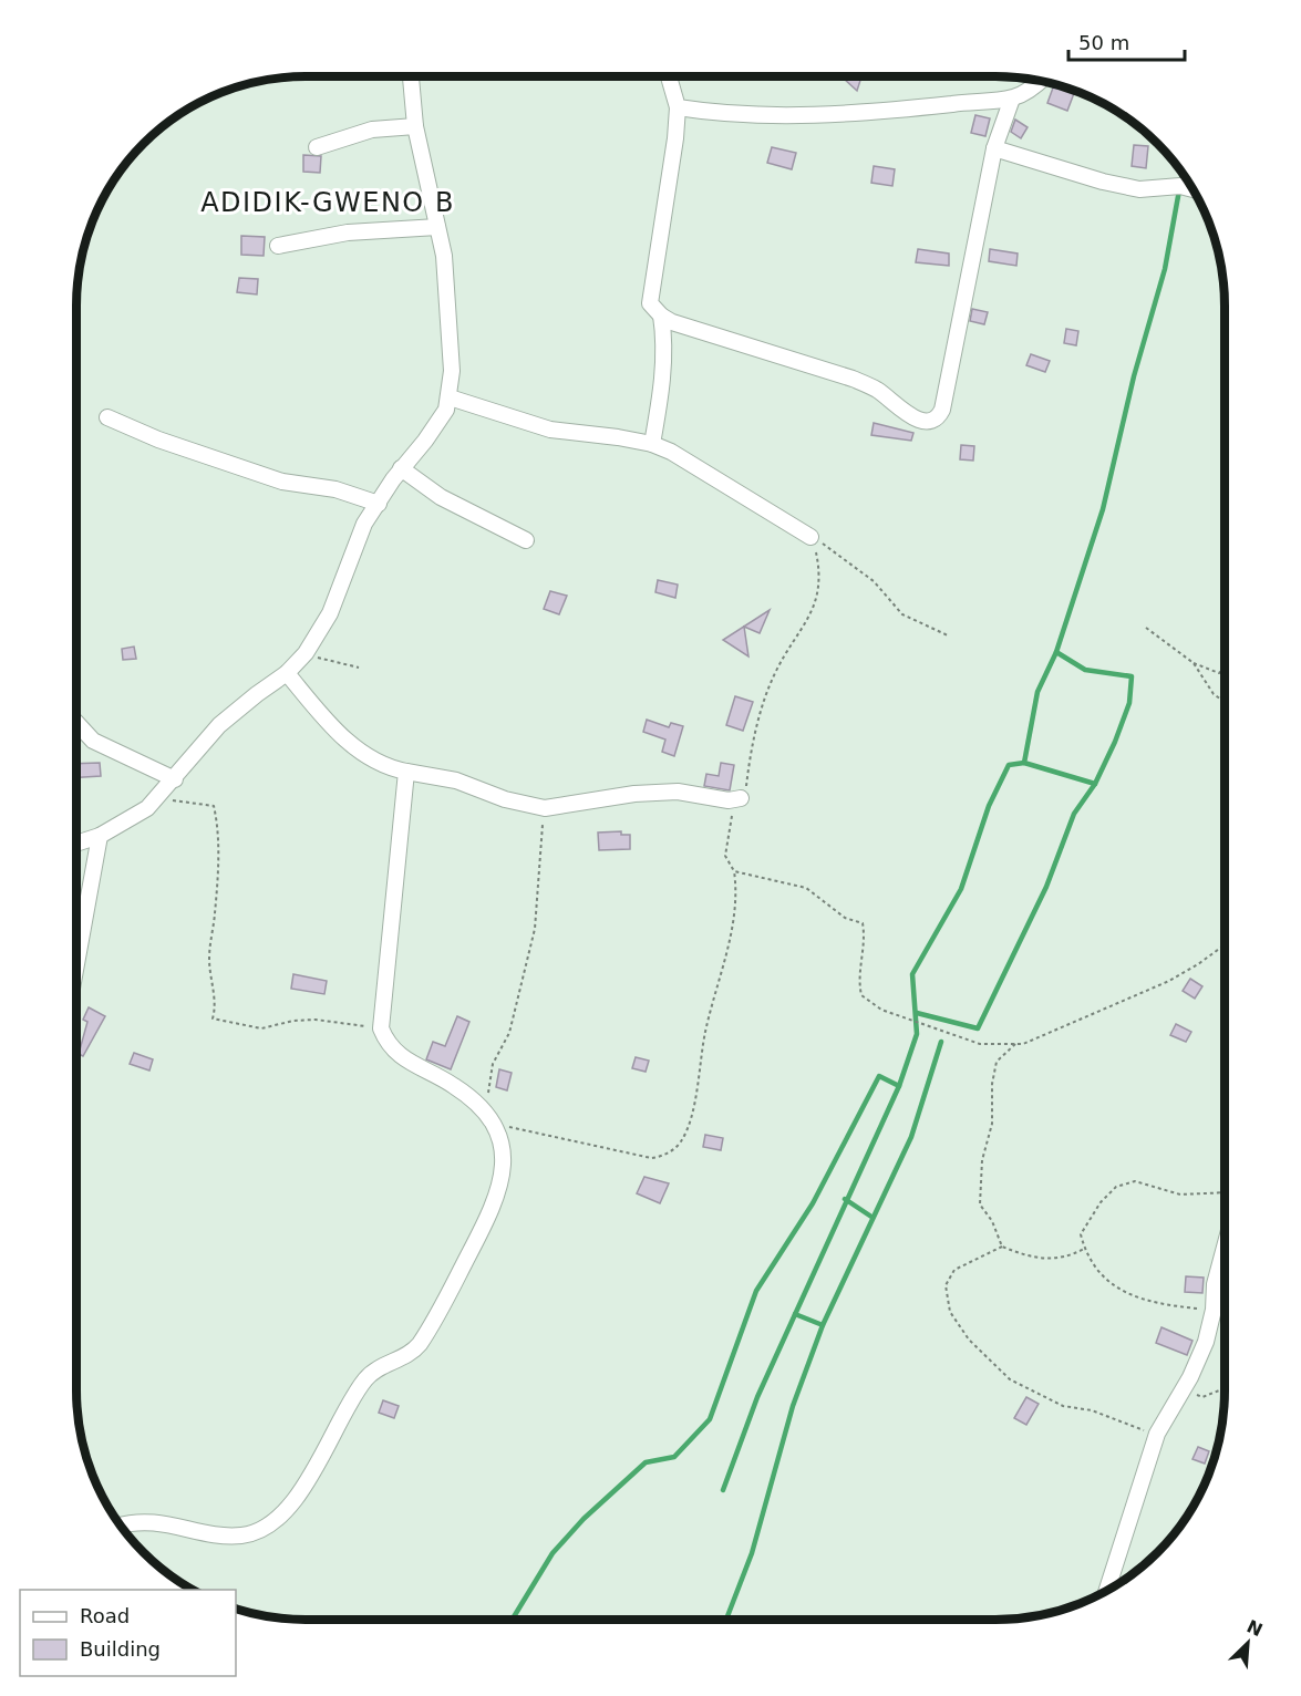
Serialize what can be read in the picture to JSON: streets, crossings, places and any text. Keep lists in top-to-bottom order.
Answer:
{
  "districts": ["ADIDIK-GWENO B"],
  "legend": ["Road", "Building"],
  "scale_bar": "50 m",
  "north": "top right"
}
